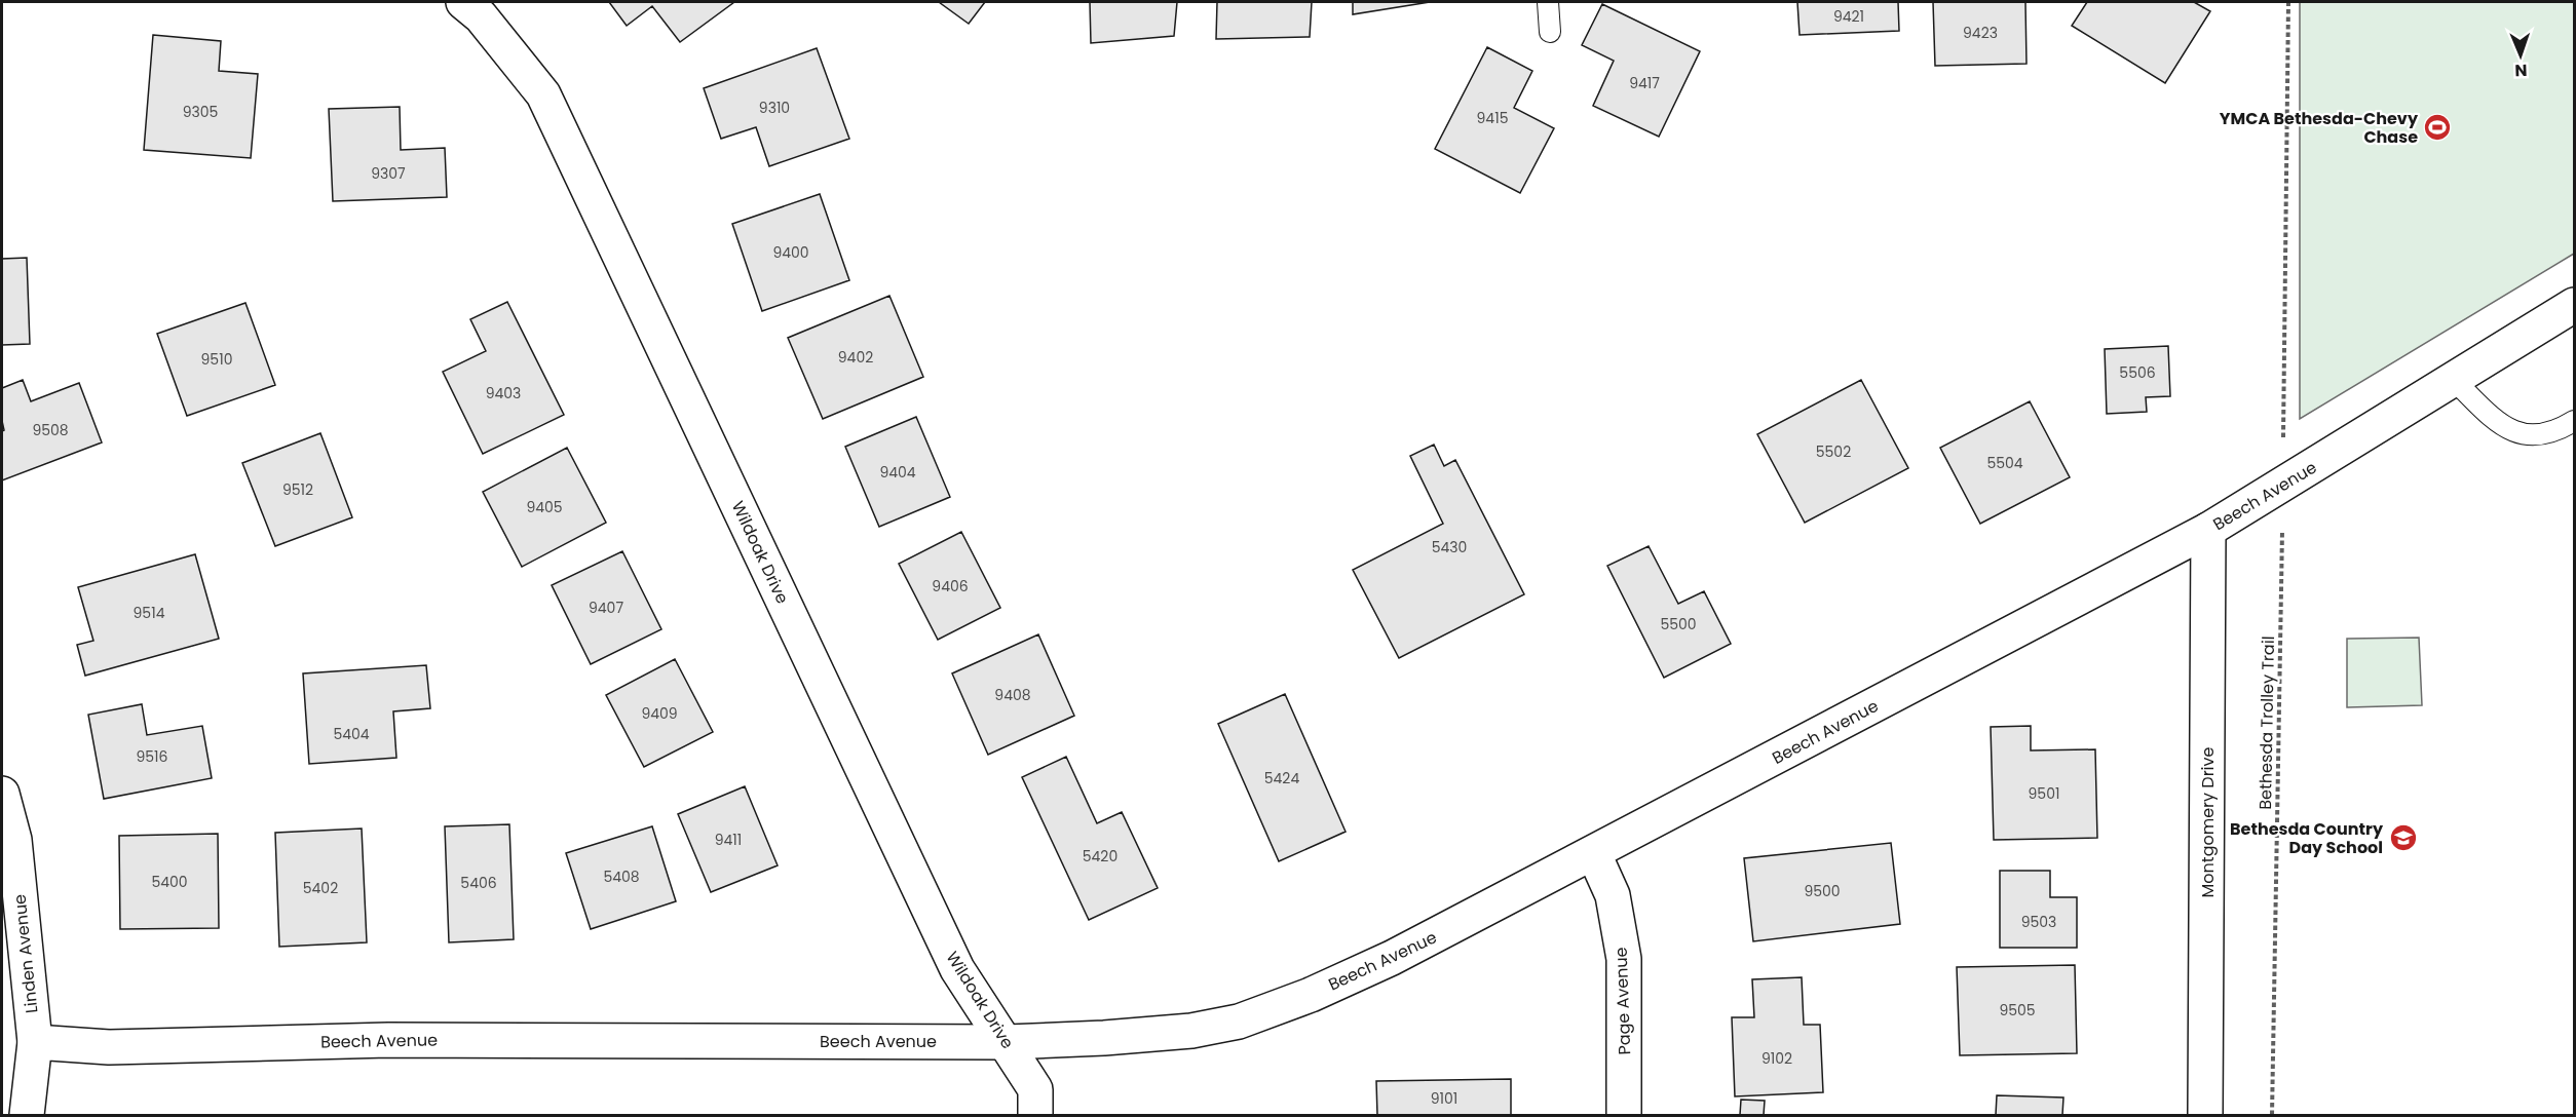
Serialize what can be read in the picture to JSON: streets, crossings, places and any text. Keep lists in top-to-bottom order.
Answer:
{
  "streets": {
    "street": [
      "Beech Avenue",
      "Wildoak Drive",
      "Montgomery Drive",
      "Linden Avenue",
      "Page Avenue"
    ],
    "path": ["Bethesda Trolley Trail"]
  },
  "crossings": [
    ["Beech Avenue", "Wildoak Drive"],
    ["Beech Avenue", "Montgomery Drive"],
    ["Beech Avenue", "Linden Avenue"],
    ["Beech Avenue", "Page Avenue"]
  ],
  "places": {
    "sports": ["YMCA Bethesda-Chevy Chase"],
    "school or university": ["Bethesda Country Day School"]
  },
  "house_numbers": [
    "9421",
    "9423",
    "9417",
    "9310",
    "9305",
    "9415",
    "9307",
    "9400",
    "9402",
    "9510",
    "5506",
    "9403",
    "9508",
    "5502",
    "5504",
    "9404",
    "9512",
    "9405",
    "5430",
    "9406",
    "9407",
    "9514",
    "5500",
    "9408",
    "9409",
    "5404",
    "9516",
    "5424",
    "9501",
    "9411",
    "5420",
    "5408",
    "5400",
    "5406",
    "5402",
    "9500",
    "9503",
    "9505",
    "9102",
    "9101"
  ],
  "north": "bottom"
}
